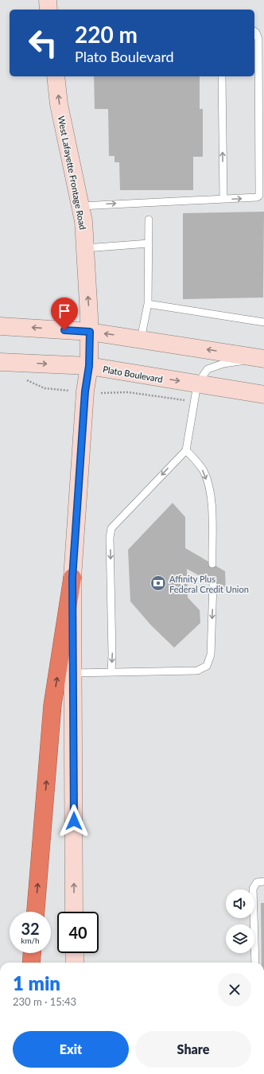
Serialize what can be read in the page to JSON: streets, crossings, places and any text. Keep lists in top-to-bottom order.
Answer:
{
  "streets": {
    "main road": ["West Lafayette Frontage Road", "Plato Boulevard"]
  },
  "crossings": [
    ["West Lafayette Frontage Road", "Plato Boulevard"]
  ],
  "one_way": ["West Lafayette Frontage Road"],
  "places": {
    "bank": ["Affinity Plus Federal Credit Union"]
  },
  "page": {
    "turn": ["220 m", "Plato Boulevard"],
    "speed": "32 km/h",
    "limit": "40",
    "heading": ["1 min", "230 m · 15:43"],
    "buttons": ["Exit", "Share"]
  }
}
